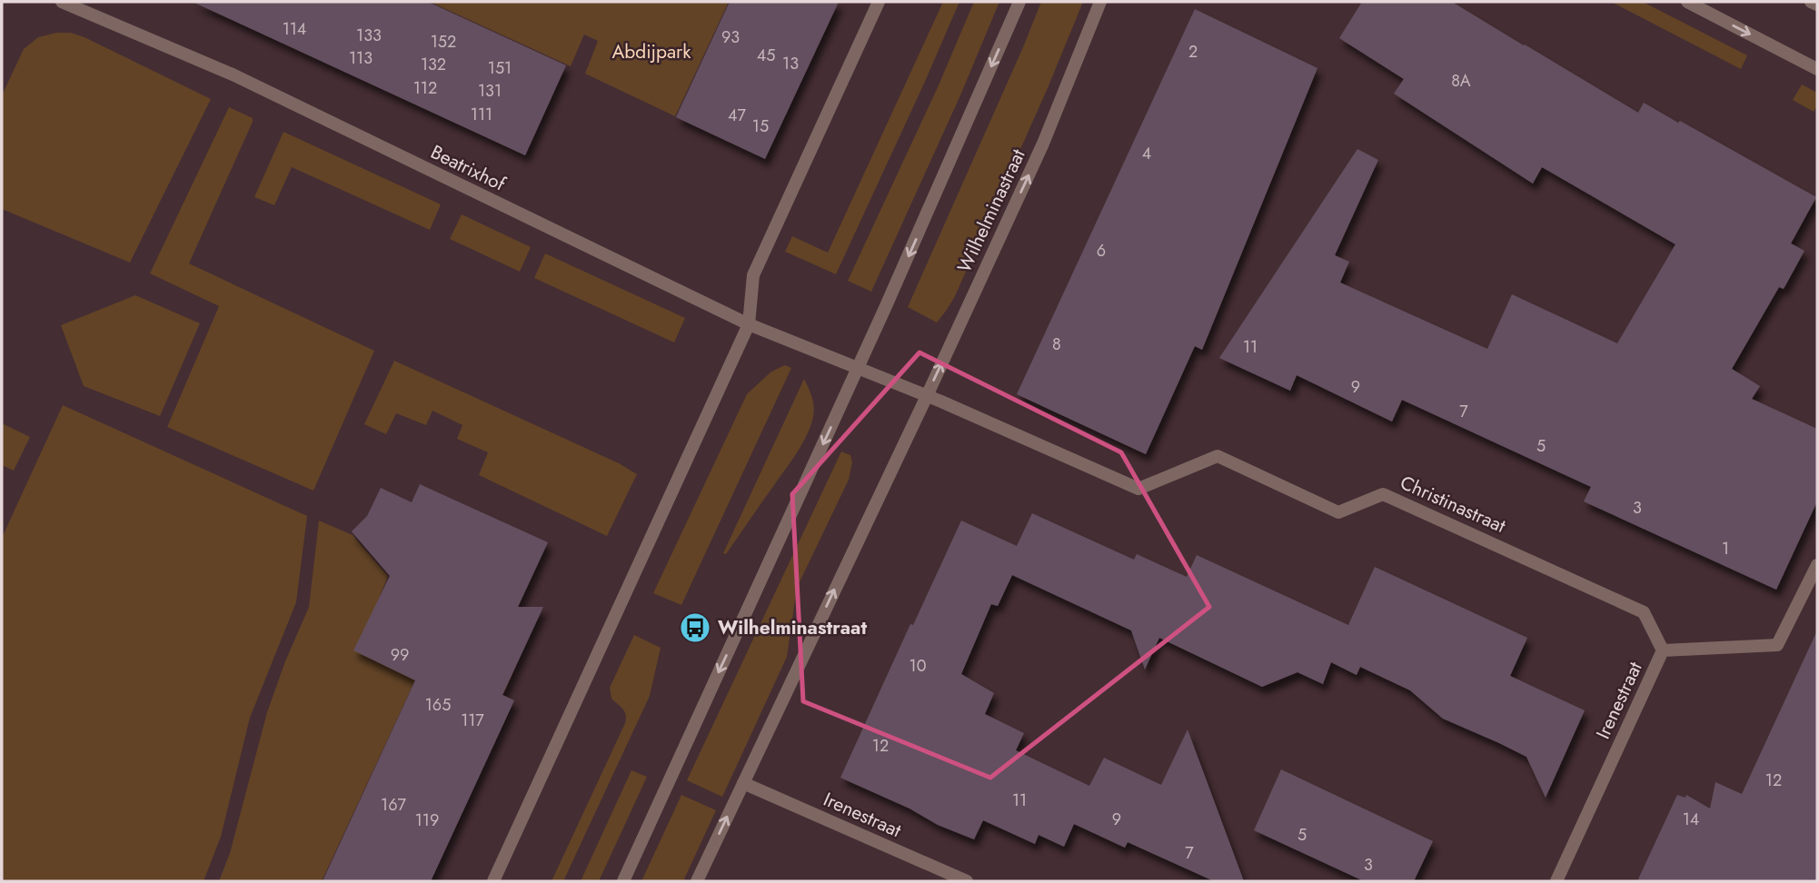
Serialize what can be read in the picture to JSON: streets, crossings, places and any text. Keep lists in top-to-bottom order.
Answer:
{
  "streets": {
    "street": [
      "Beatrixhof",
      "Wilhelminastraat",
      "Christinastraat",
      "Irenestraat"
    ]
  },
  "crossings": [
    ["Beatrixhof", "Christinastraat"],
    ["Wilhelminastraat", "Christinastraat"],
    ["Wilhelminastraat", "Irenestraat"],
    ["Christinastraat", "Irenestraat"]
  ],
  "parks": ["Abdijpark"],
  "places": {
    "bus stop": ["Wilhelminastraat"]
  },
  "house_numbers": [
    "114",
    "133",
    "93",
    "152",
    "2",
    "45",
    "113",
    "13",
    "132",
    "151",
    "8A",
    "112",
    "131",
    "111",
    "47",
    "15",
    "4",
    "6",
    "8",
    "11",
    "9",
    "7",
    "5",
    "3",
    "1",
    "99",
    "10",
    "165",
    "117",
    "12",
    "12",
    "11",
    "167",
    "9",
    "14",
    "119",
    "5",
    "7",
    "3"
  ]
}
